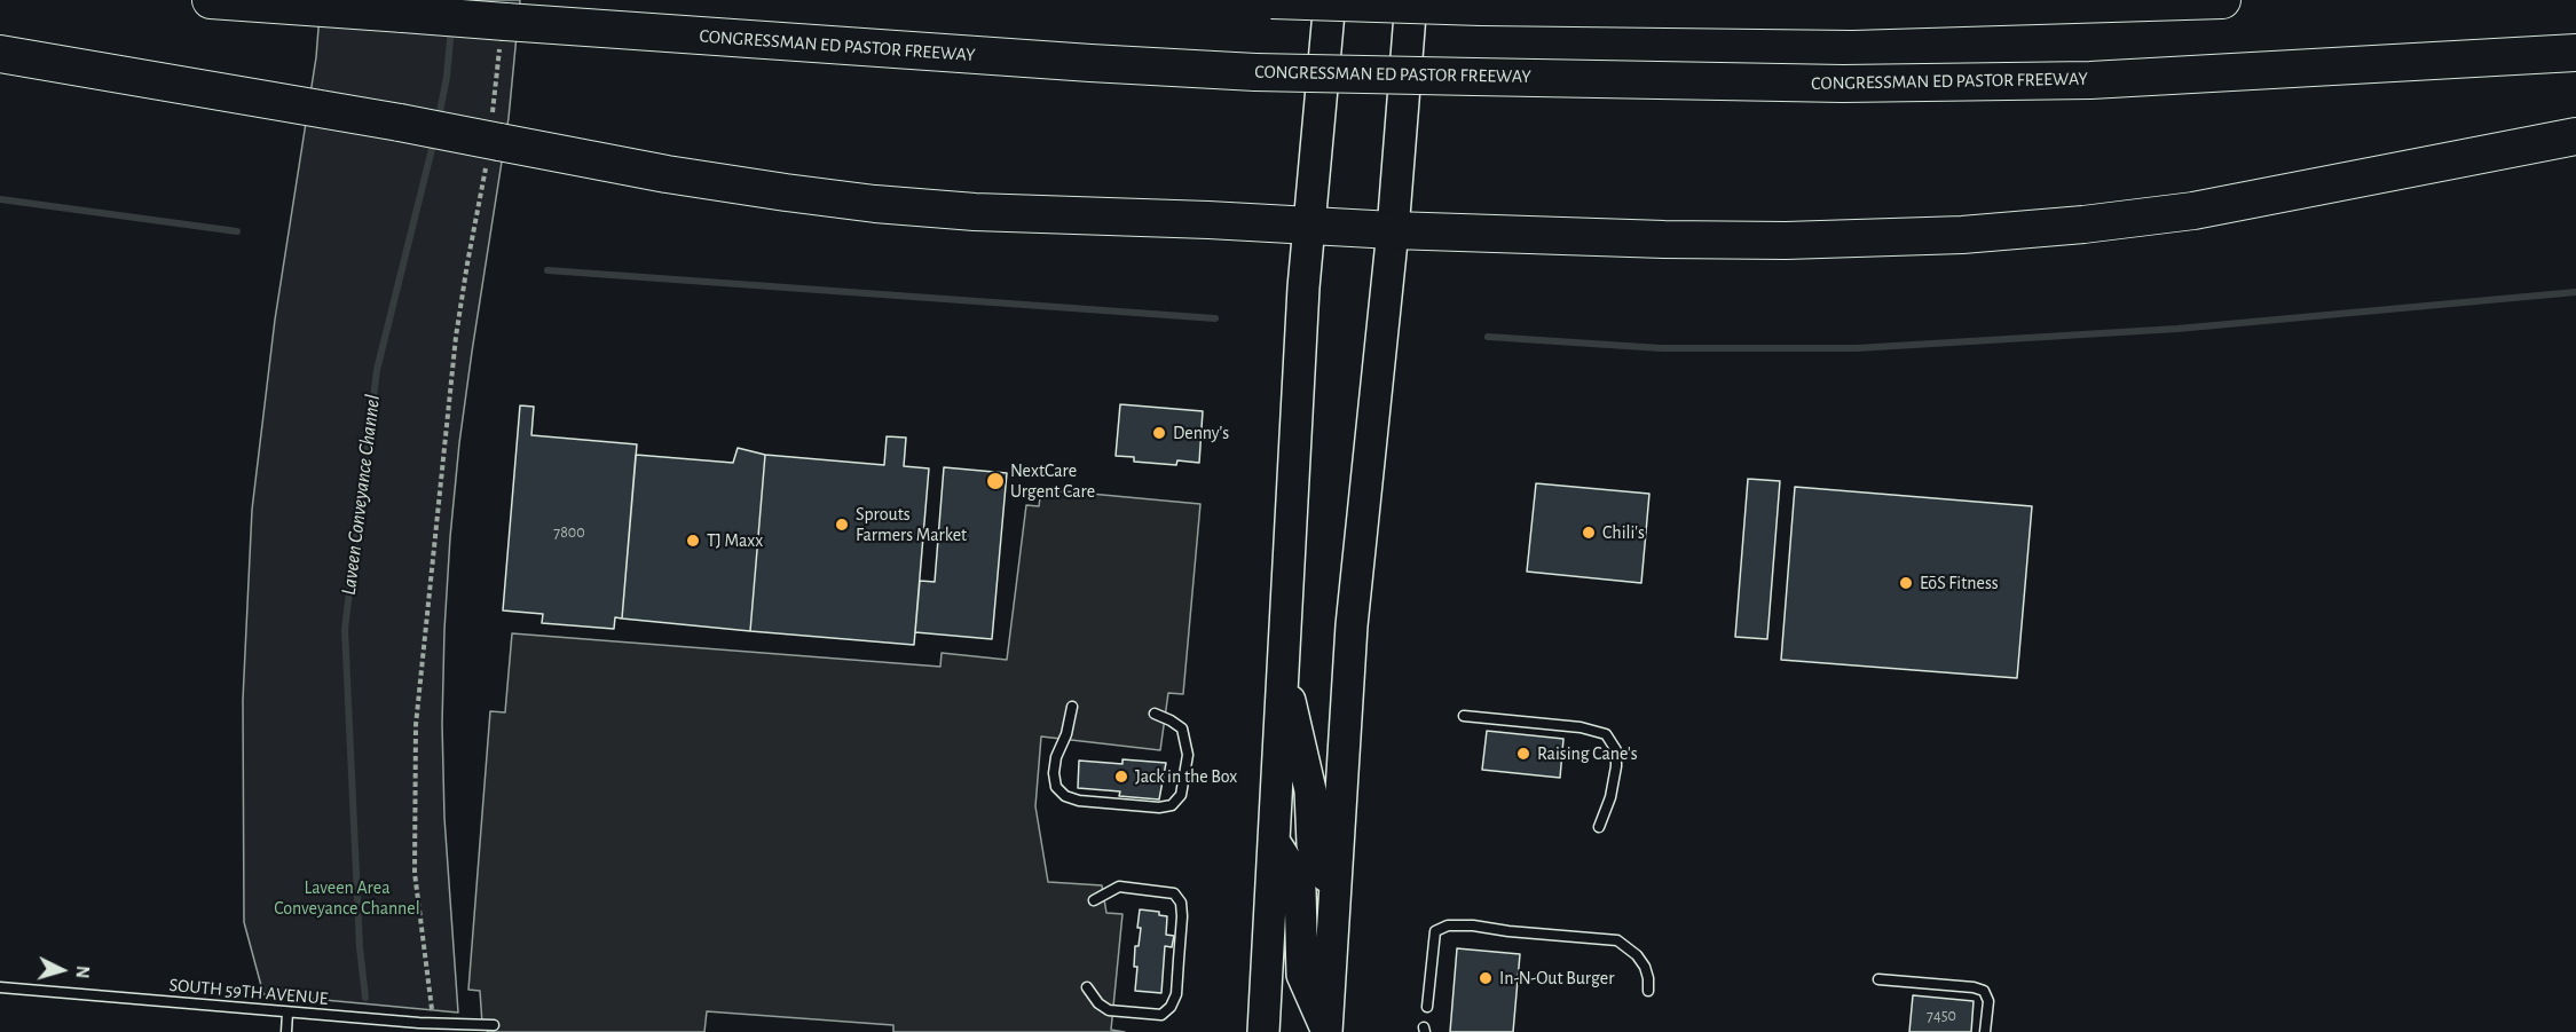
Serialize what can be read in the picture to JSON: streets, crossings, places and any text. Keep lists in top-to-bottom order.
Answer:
{
  "streets": {
    "highway": ["CONGRESSMAN ED PASTOR FREEWAY"],
    "lane": ["SOUTH 59TH AVENUE"]
  },
  "water": ["Laveen Conveyance Channel"],
  "parks": ["Laveen Area Conveyance Channel"],
  "places": [
    "Denny's",
    "NextCare Urgent Care",
    "Sprouts Farmers Market",
    "Chili's",
    "TJ Maxx",
    "EōS Fitness",
    "Raising Cane's",
    "Jack in the Box",
    "In-N-Out Burger"
  ],
  "house_numbers": ["7800", "7450"],
  "north": "right"
}
